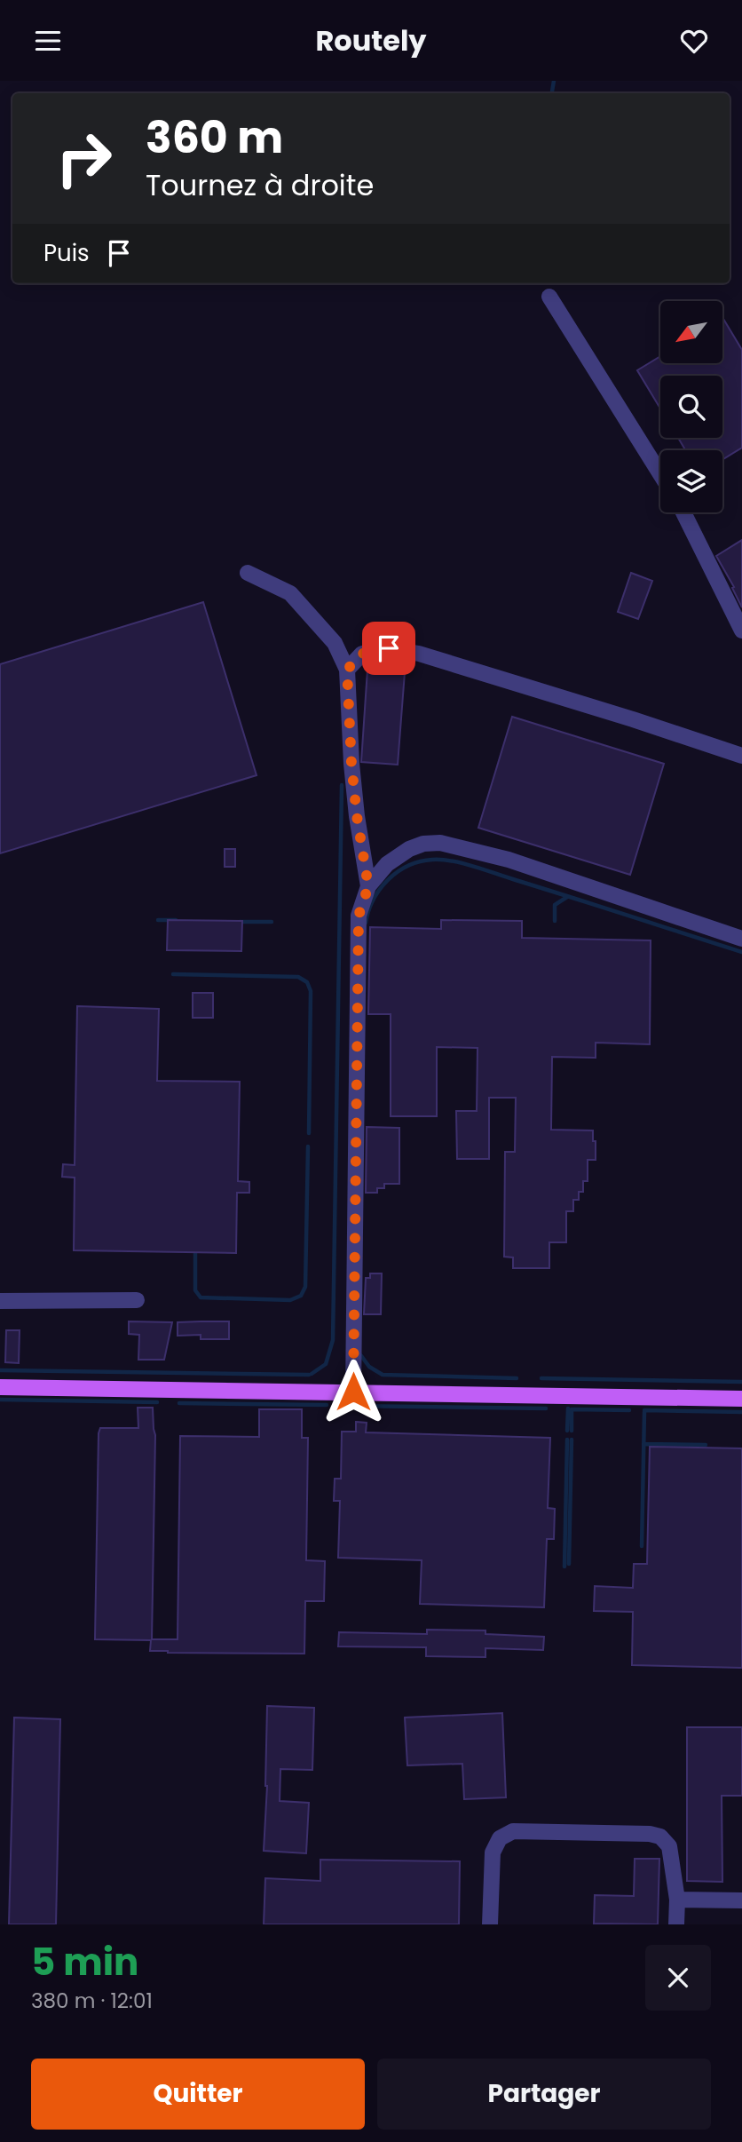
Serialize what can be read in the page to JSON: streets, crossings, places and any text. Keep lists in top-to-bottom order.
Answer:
{
  "north": "bottom left",
  "page": {
    "header": "Routely",
    "turn": ["360 m", "Tournez à droite"],
    "then": "Puis",
    "heading": ["5 min", "380 m · 12:01"],
    "buttons": ["Quitter", "Partager"]
  }
}
